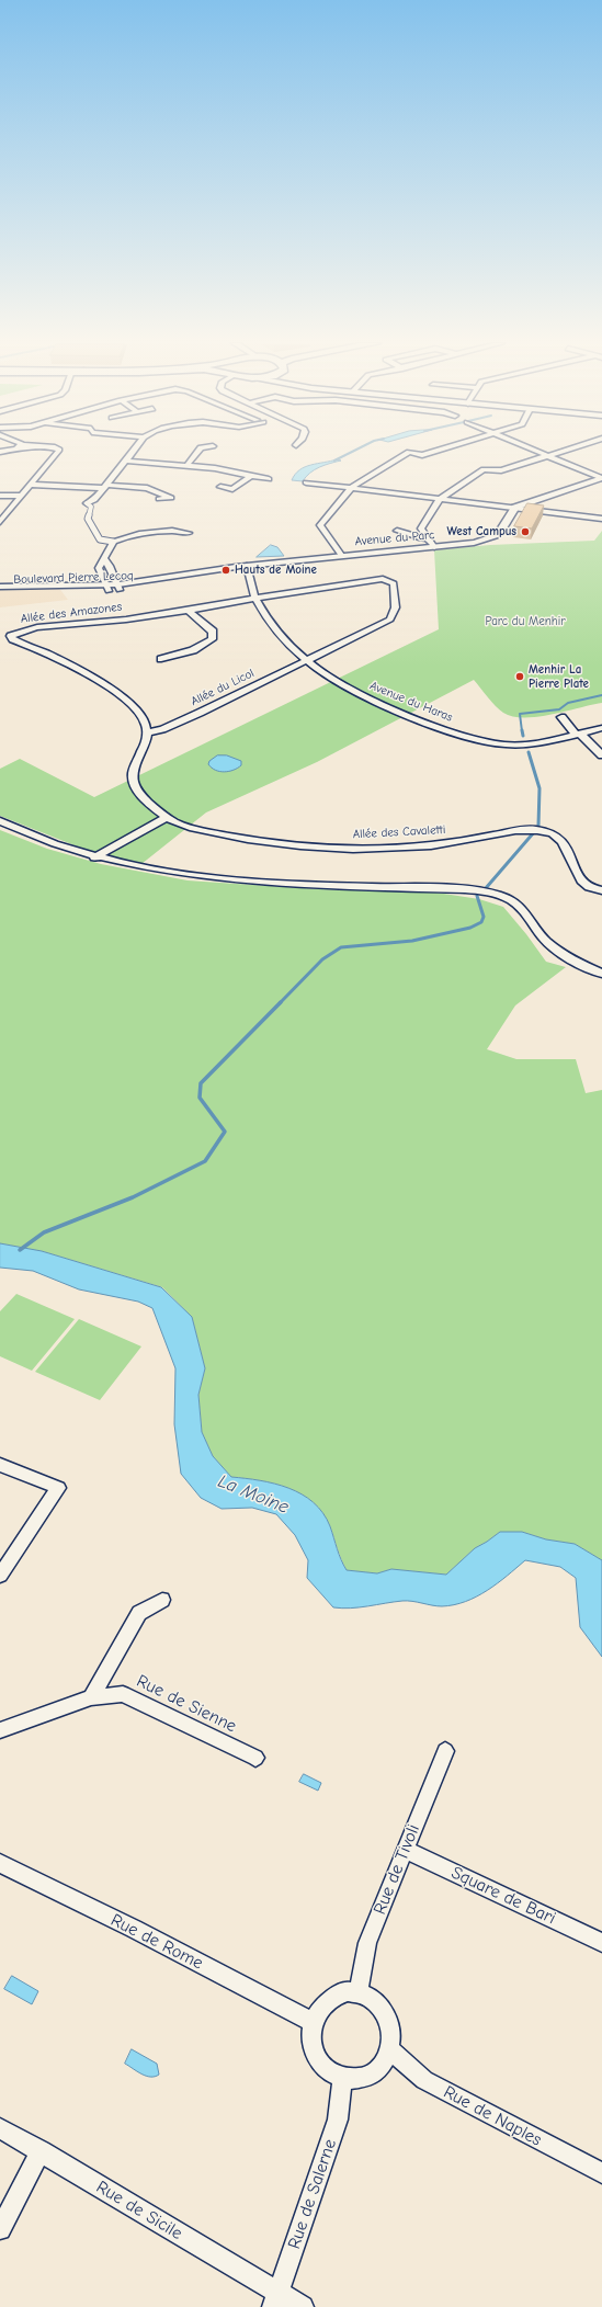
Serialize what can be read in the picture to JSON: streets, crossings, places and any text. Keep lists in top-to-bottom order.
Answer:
{
  "streets": {
    "street": [
      "Avenue du Parc",
      "Boulevard Pierre Lecoq",
      "Allée des Amazones",
      "Allée du Licol",
      "Avenue du Haras",
      "Allée des Cavaletti",
      "Rue de Sienne",
      "Rue de Tivoli",
      "Square de Bari",
      "Rue de Rome",
      "Rue de Naples",
      "Rue de Salerne",
      "Rue de Sicile"
    ]
  },
  "crossings": [
    ["Avenue du Parc", "Boulevard Pierre Lecoq"],
    ["Avenue du Parc", "Avenue du Haras"],
    ["Boulevard Pierre Lecoq", "Avenue du Haras"],
    ["Allée des Amazones", "Allée du Licol"],
    ["Allée des Amazones", "Avenue du Haras"],
    ["Allée du Licol", "Avenue du Haras"],
    ["Rue de Tivoli", "Square de Bari"],
    ["Rue de Tivoli", "Rue de Rome"],
    ["Rue de Tivoli", "Rue de Naples"],
    ["Rue de Tivoli", "Rue de Salerne"],
    ["Rue de Rome", "Rue de Naples"],
    ["Rue de Rome", "Rue de Salerne"],
    ["Rue de Naples", "Rue de Salerne"],
    ["Rue de Salerne", "Rue de Sicile"]
  ],
  "water": ["La Moine"],
  "parks": ["Parc du Menhir"],
  "places": ["West Campus", "Hauts de Moine", "Menhir La Pierre Plate"]
}
